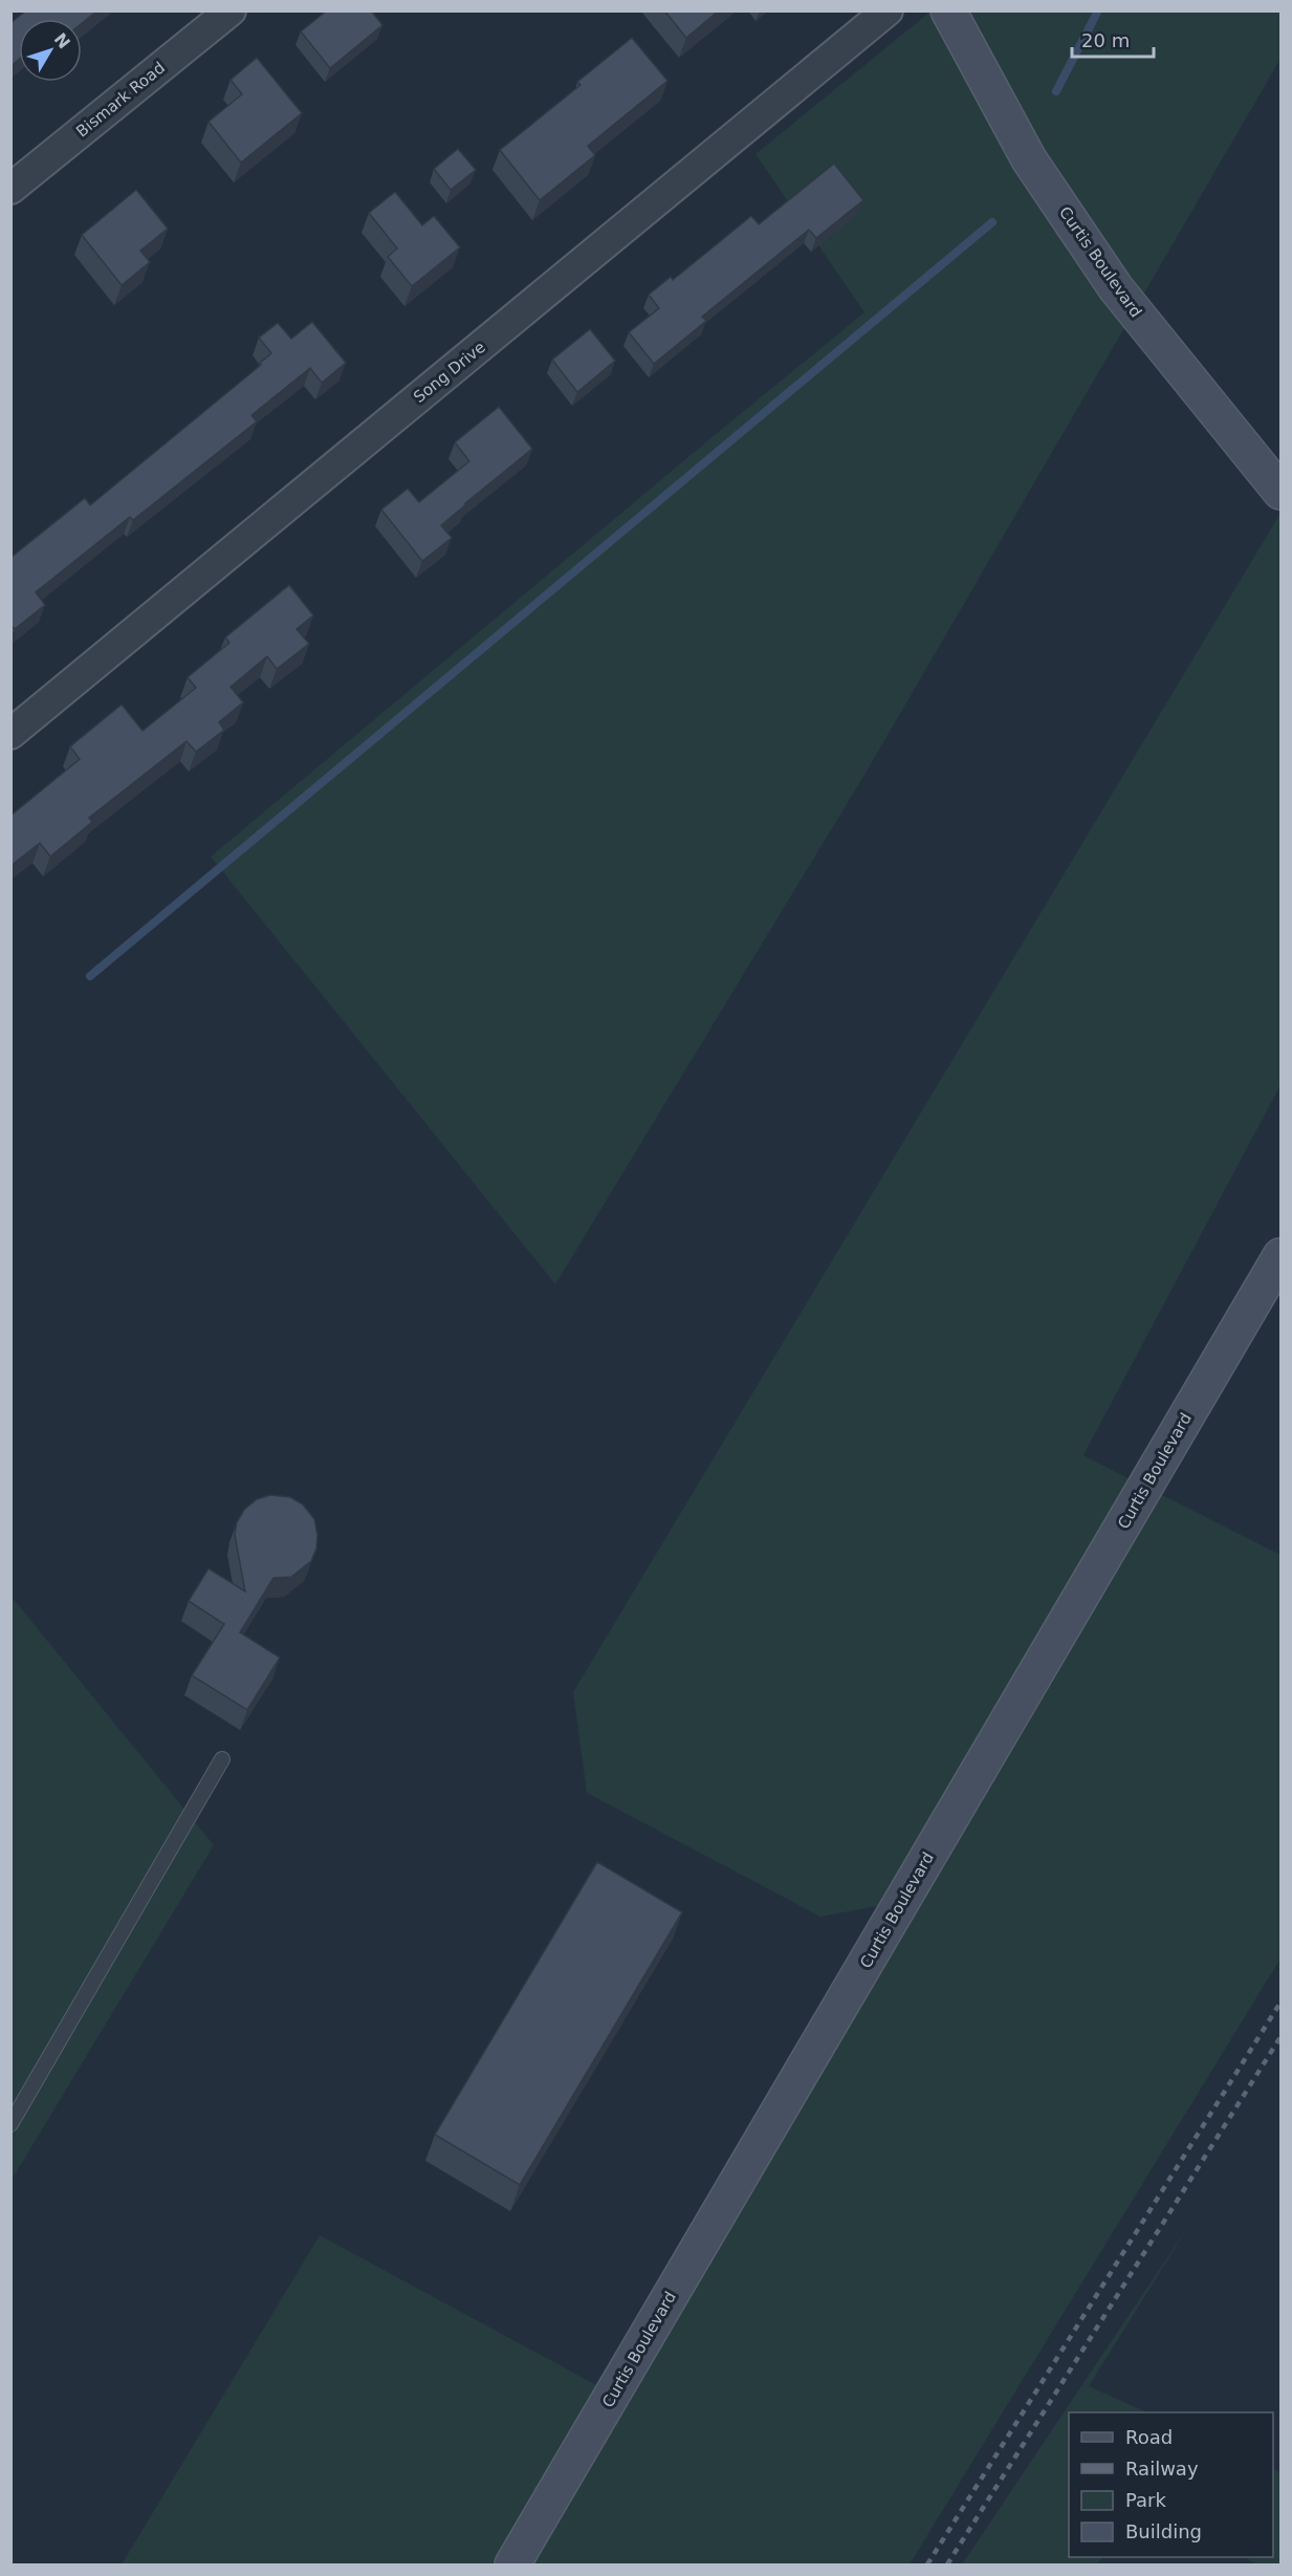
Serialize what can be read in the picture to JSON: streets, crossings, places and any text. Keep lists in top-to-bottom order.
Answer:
{
  "streets": {
    "street": ["Bismark Road", "Curtis Boulevard", "Song Drive"]
  },
  "legend": [
    "Road",
    "Railway",
    "Park",
    "Building"
  ],
  "scale_bar": "20 m",
  "north": "top right"
}
